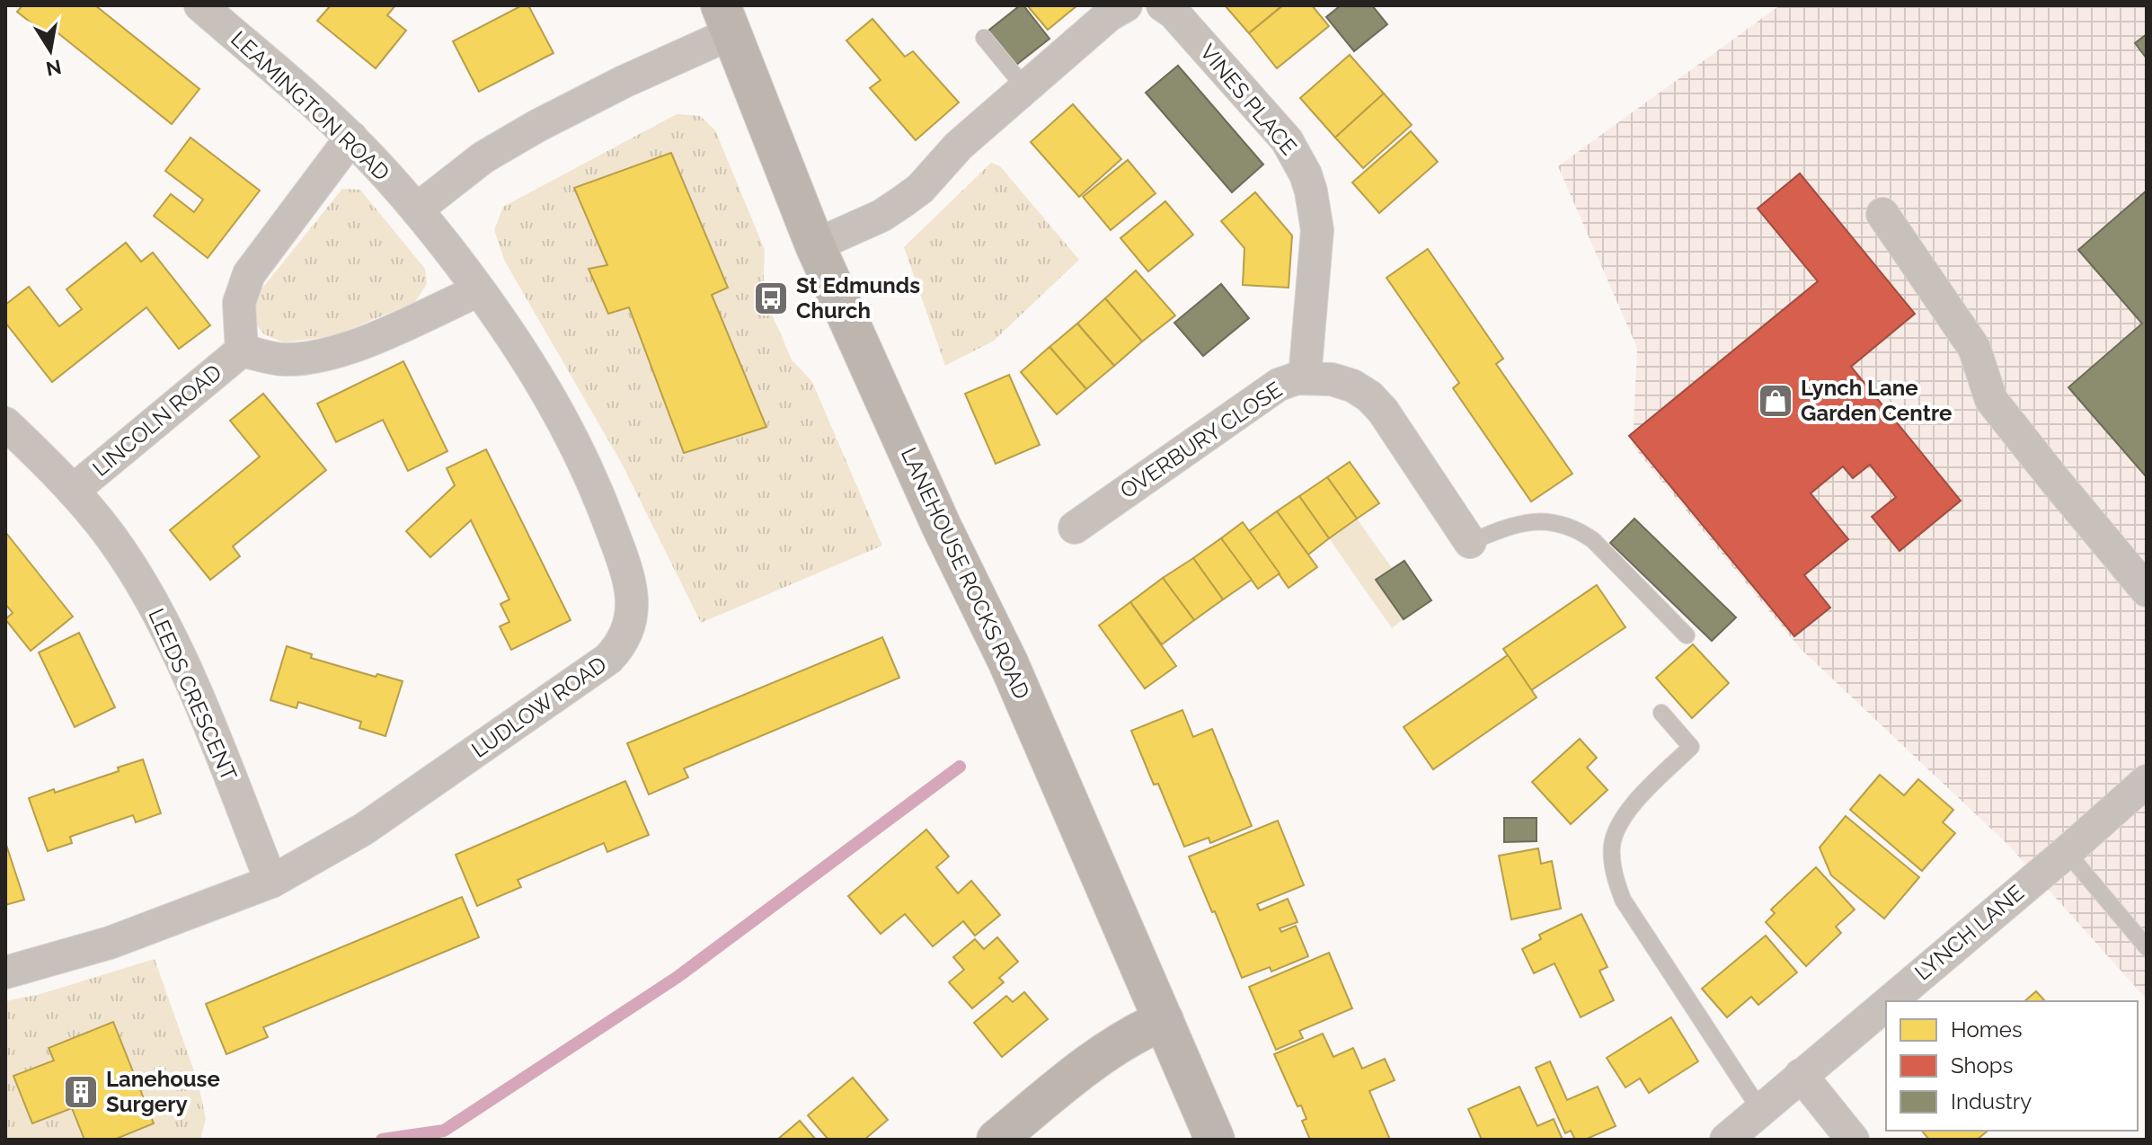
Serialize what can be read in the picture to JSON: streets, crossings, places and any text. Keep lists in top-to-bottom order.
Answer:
{
  "streets": {
    "main road": ["LANEHOUSE ROCKS ROAD"],
    "street": [
      "VINES PLACE",
      "LEAMINGTON ROAD",
      "LINCOLN ROAD",
      "OVERBURY CLOSE",
      "LEEDS CRESCENT",
      "LUDLOW ROAD",
      "LYNCH LANE"
    ]
  },
  "crossings": [
    ["VINES PLACE", "OVERBURY CLOSE"],
    ["LEAMINGTON ROAD", "LINCOLN ROAD"],
    ["LEAMINGTON ROAD", "LUDLOW ROAD"],
    ["LINCOLN ROAD", "LEEDS CRESCENT"],
    ["LINCOLN ROAD", "LUDLOW ROAD"],
    ["LEEDS CRESCENT", "LUDLOW ROAD"]
  ],
  "places": {
    "bus stop": ["St Edmunds Church"],
    "shop": ["Lynch Lane Garden Centre"],
    "building": ["Lanehouse Surgery"]
  },
  "legend": ["Homes", "Shops", "Industry"],
  "north": "bottom"
}
